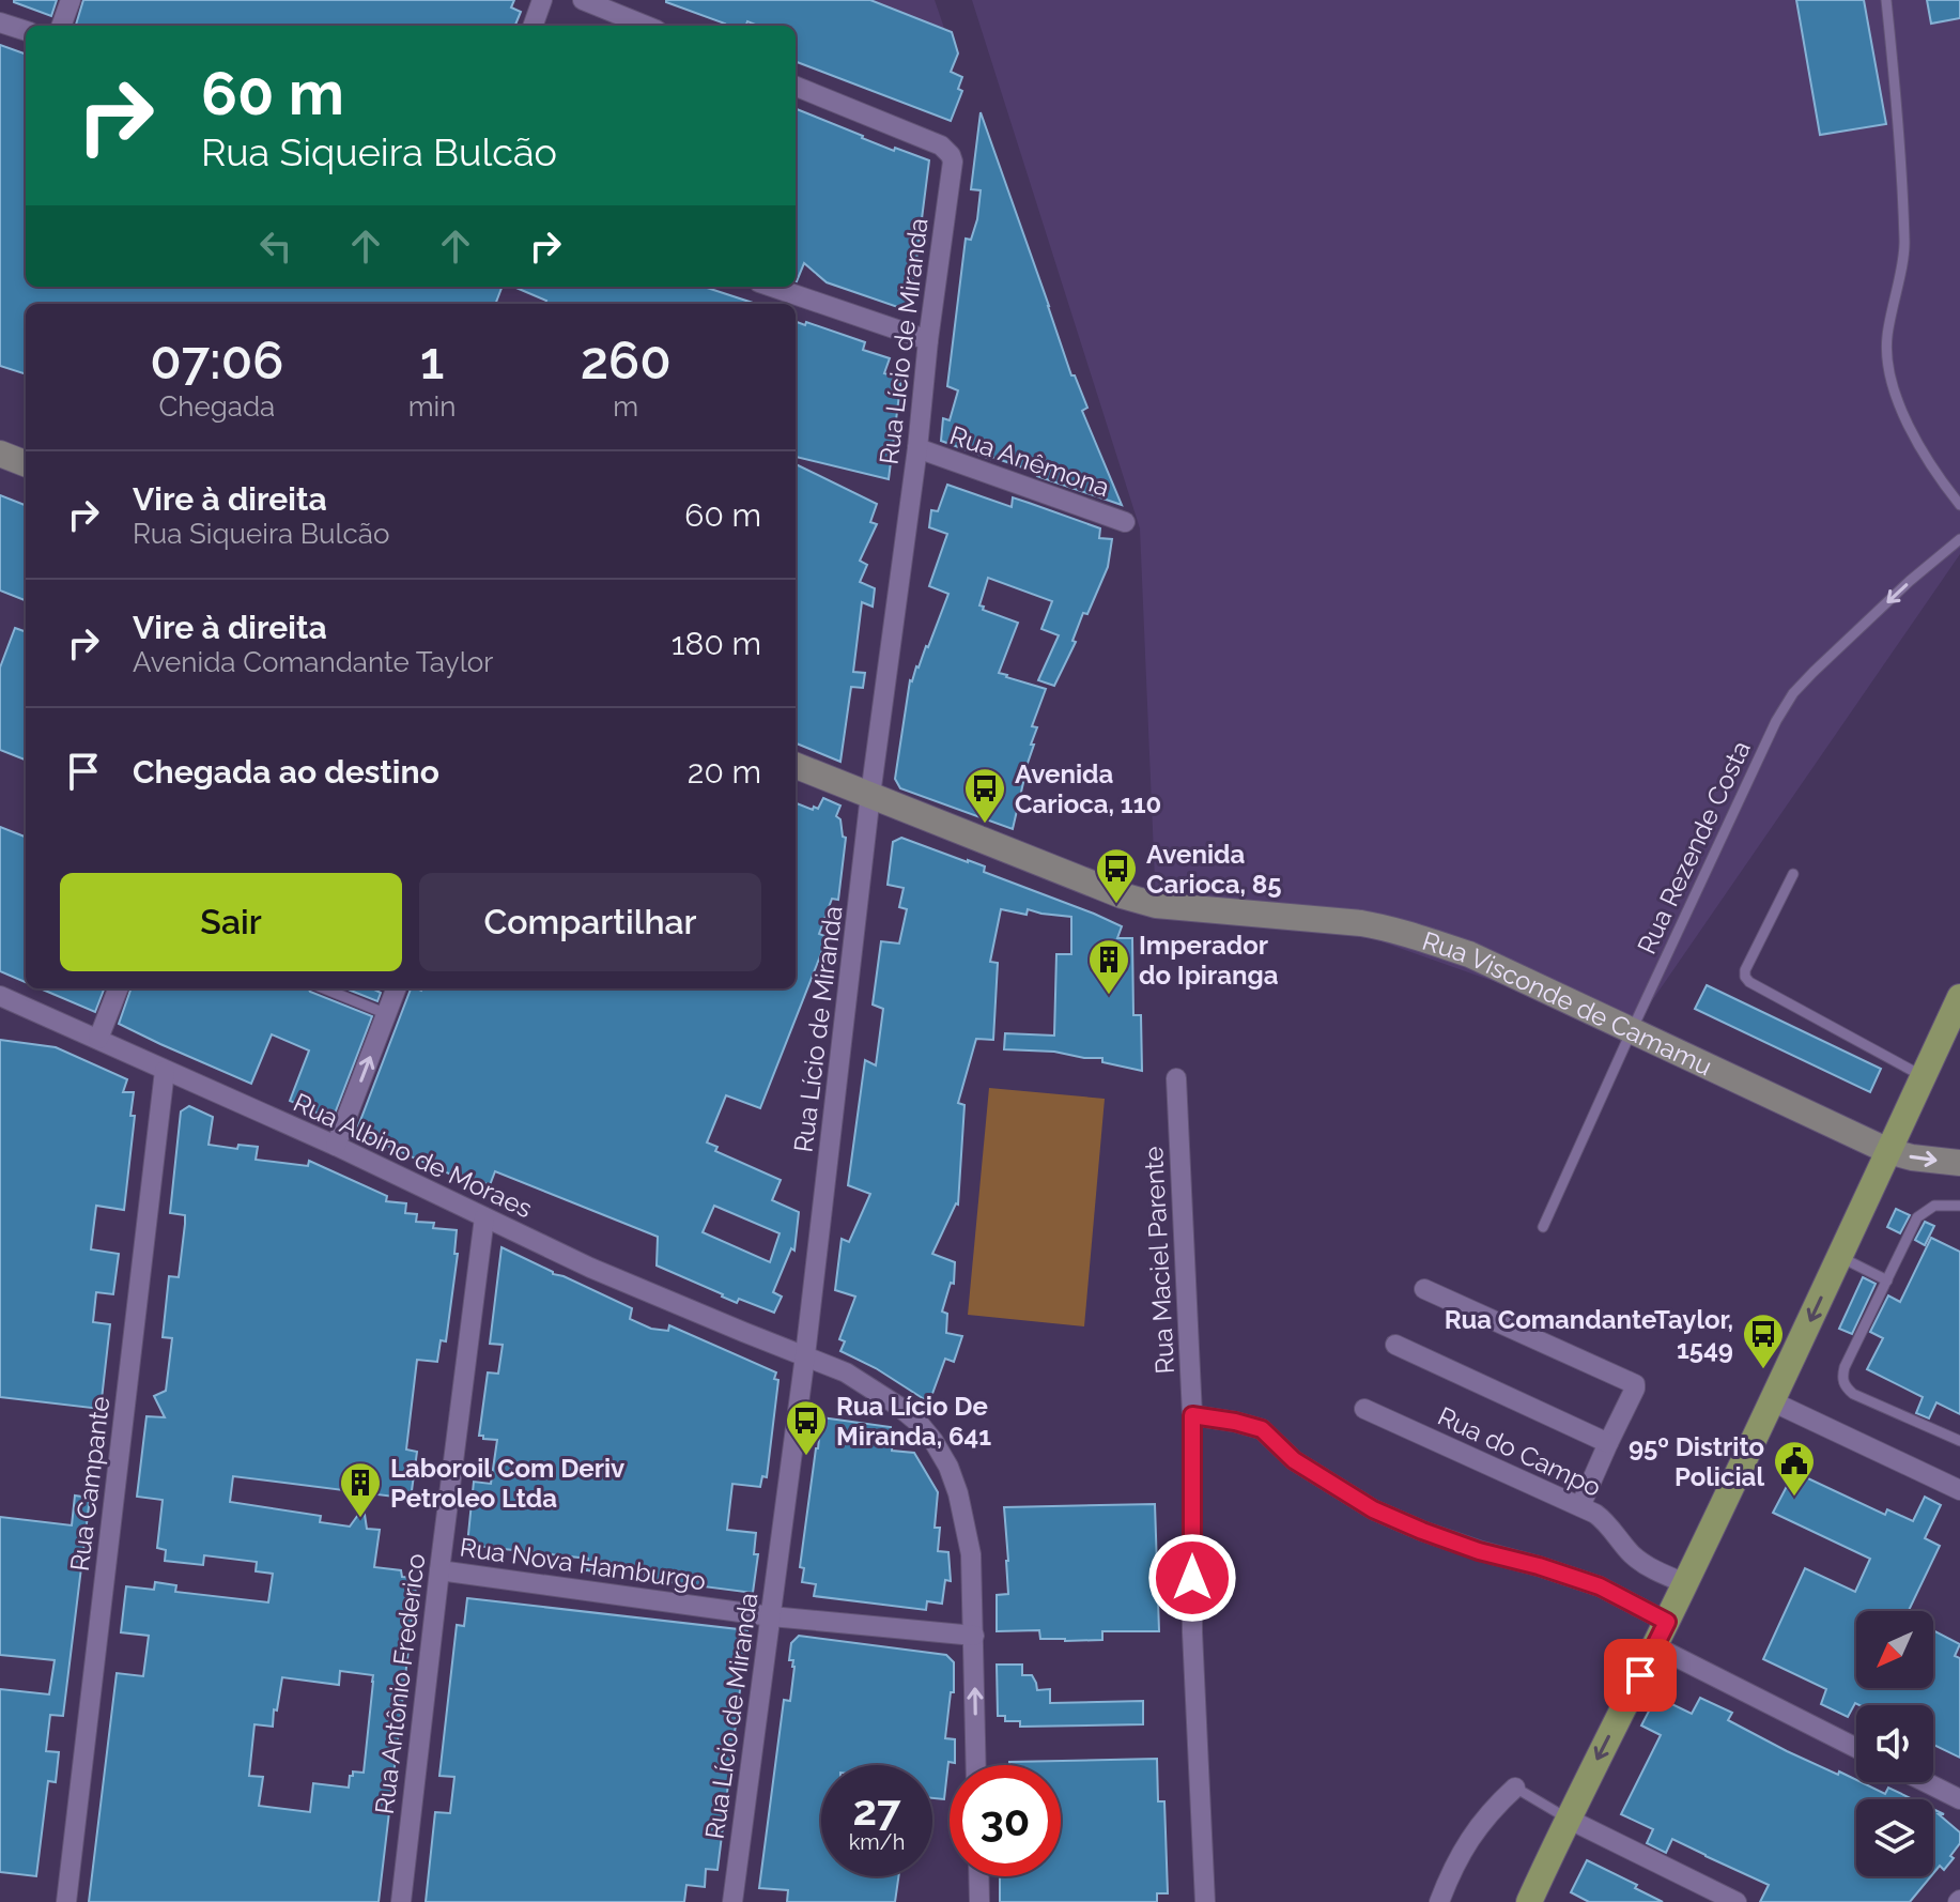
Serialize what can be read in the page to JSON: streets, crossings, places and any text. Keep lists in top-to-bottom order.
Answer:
{
  "streets": {
    "street": [
      "Rua Lício de Miranda",
      "Rua Anêmona",
      "Rua Visconde de Camamu",
      "Rua Albino de Moraes",
      "Rua Maciel Parente",
      "Rua do Campo",
      "Rua Campante",
      "Rua Nova Hamburgo",
      "Rua Antônio Frederico"
    ],
    "lane": ["Rua Rezende Costa"]
  },
  "crossings": [
    ["Rua Lício de Miranda", "Rua Anêmona"],
    ["Rua Lício de Miranda", "Rua Visconde de Camamu"],
    ["Rua Lício de Miranda", "Rua Albino de Moraes"],
    ["Rua Lício de Miranda", "Rua Nova Hamburgo"],
    ["Rua Rezende Costa", "Rua Visconde de Camamu"],
    ["Rua Albino de Moraes", "Rua Campante"],
    ["Rua Albino de Moraes", "Rua Nova Hamburgo"],
    ["Rua Albino de Moraes", "Rua Antônio Frederico"],
    ["Rua Nova Hamburgo", "Rua Antônio Frederico"]
  ],
  "one_way": ["Rua Rezende Costa"],
  "places": {
    "bus stop": [
      "Avenida Carioca, 110",
      "Avenida Carioca, 85",
      "Rua ComandanteTaylor, 1549",
      "Rua Lício De Miranda, 641"
    ],
    "building": ["Imperador do Ipiranga", "Laboroil Com Deriv Petroleo Ltda"],
    "public building": ["95º Distrito Policial"]
  },
  "north": "bottom left",
  "page": {
    "turn": ["60 m", "Rua Siqueira Bulcão"],
    "eta": [
      "07:06",
      "Chegada",
      "1",
      "min",
      "260",
      "m"
    ],
    "list": [
      {
        "name": "Vire à direita",
        "note": "Rua Siqueira Bulcão",
        "value": "60 m"
      },
      {
        "name": "Vire à direita",
        "note": "Avenida Comandante Taylor",
        "value": "180 m"
      },
      {
        "name": "Chegada ao destino",
        "value": "20 m"
      }
    ],
    "buttons": ["Sair", "Compartilhar"],
    "speed": "27 km/h",
    "limit": "30"
  }
}
